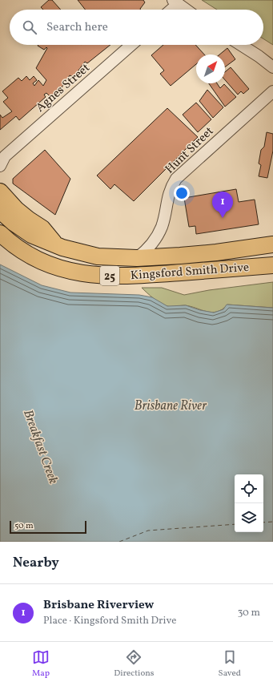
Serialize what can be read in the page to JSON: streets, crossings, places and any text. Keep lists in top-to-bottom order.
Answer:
{
  "streets": {
    "highway": ["Kingsford Smith Drive", "25"],
    "street": ["Agnes Street", "Hunt Street"]
  },
  "crossings": [
    ["Hunt Street", "Kingsford Smith Drive"]
  ],
  "water": ["Brisbane River", "Breakfast Creek"],
  "scale_bar": "50 m",
  "north": "top right",
  "page": {
    "search": "Search here",
    "pins": "1",
    "scale": "50 m",
    "heading": "Nearby",
    "list": [
      {
        "mark": "1",
        "name": "Brisbane Riverview",
        "note": "Place · Kingsford Smith Drive",
        "value": "30 m"
      }
    ],
    "nav": ["Map", "Directions", "Saved"]
  }
}
